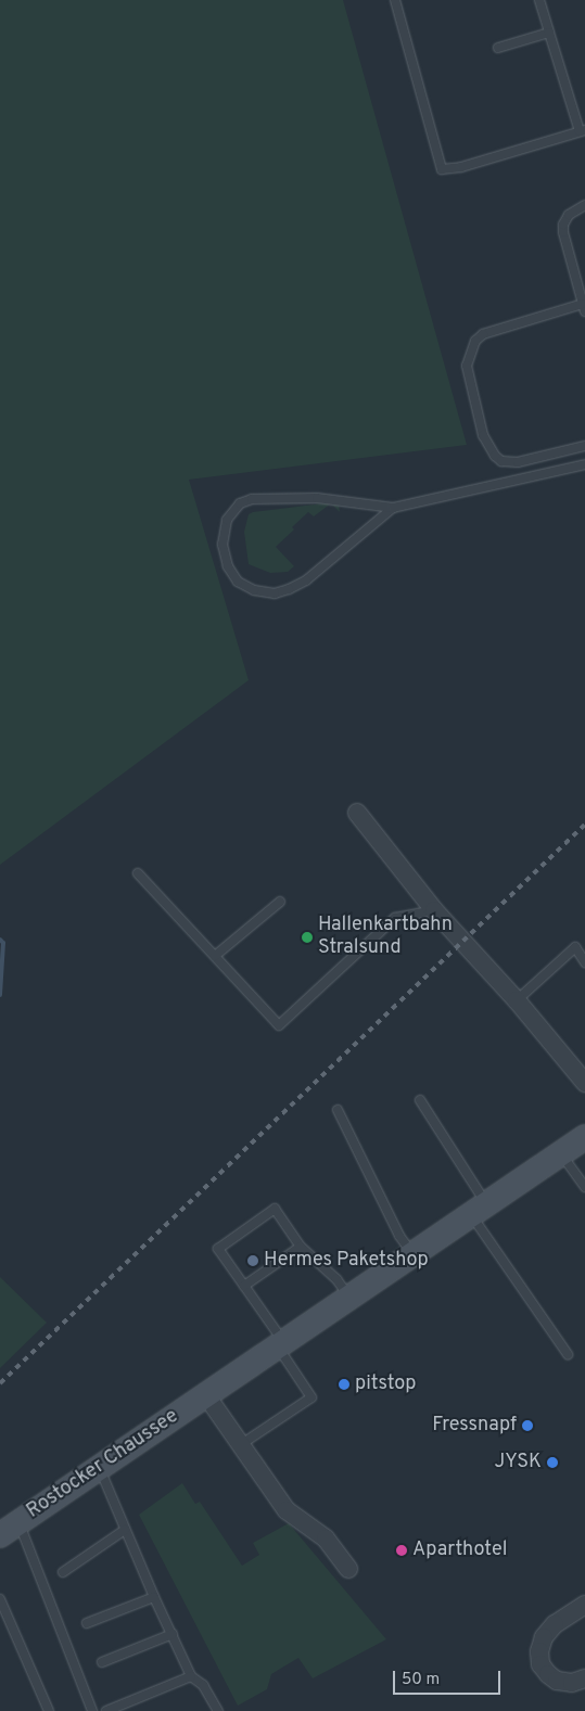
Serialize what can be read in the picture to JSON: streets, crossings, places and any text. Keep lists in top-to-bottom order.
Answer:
{
  "streets": {
    "main road": ["Rostocker Chaussee"]
  },
  "places": [
    "Hallenkartbahn Stralsund",
    "Hermes Paketshop",
    "pitstop",
    "Fressnapf",
    "JYSK",
    "Aparthotel"
  ],
  "scale_bar": "50 m"
}
